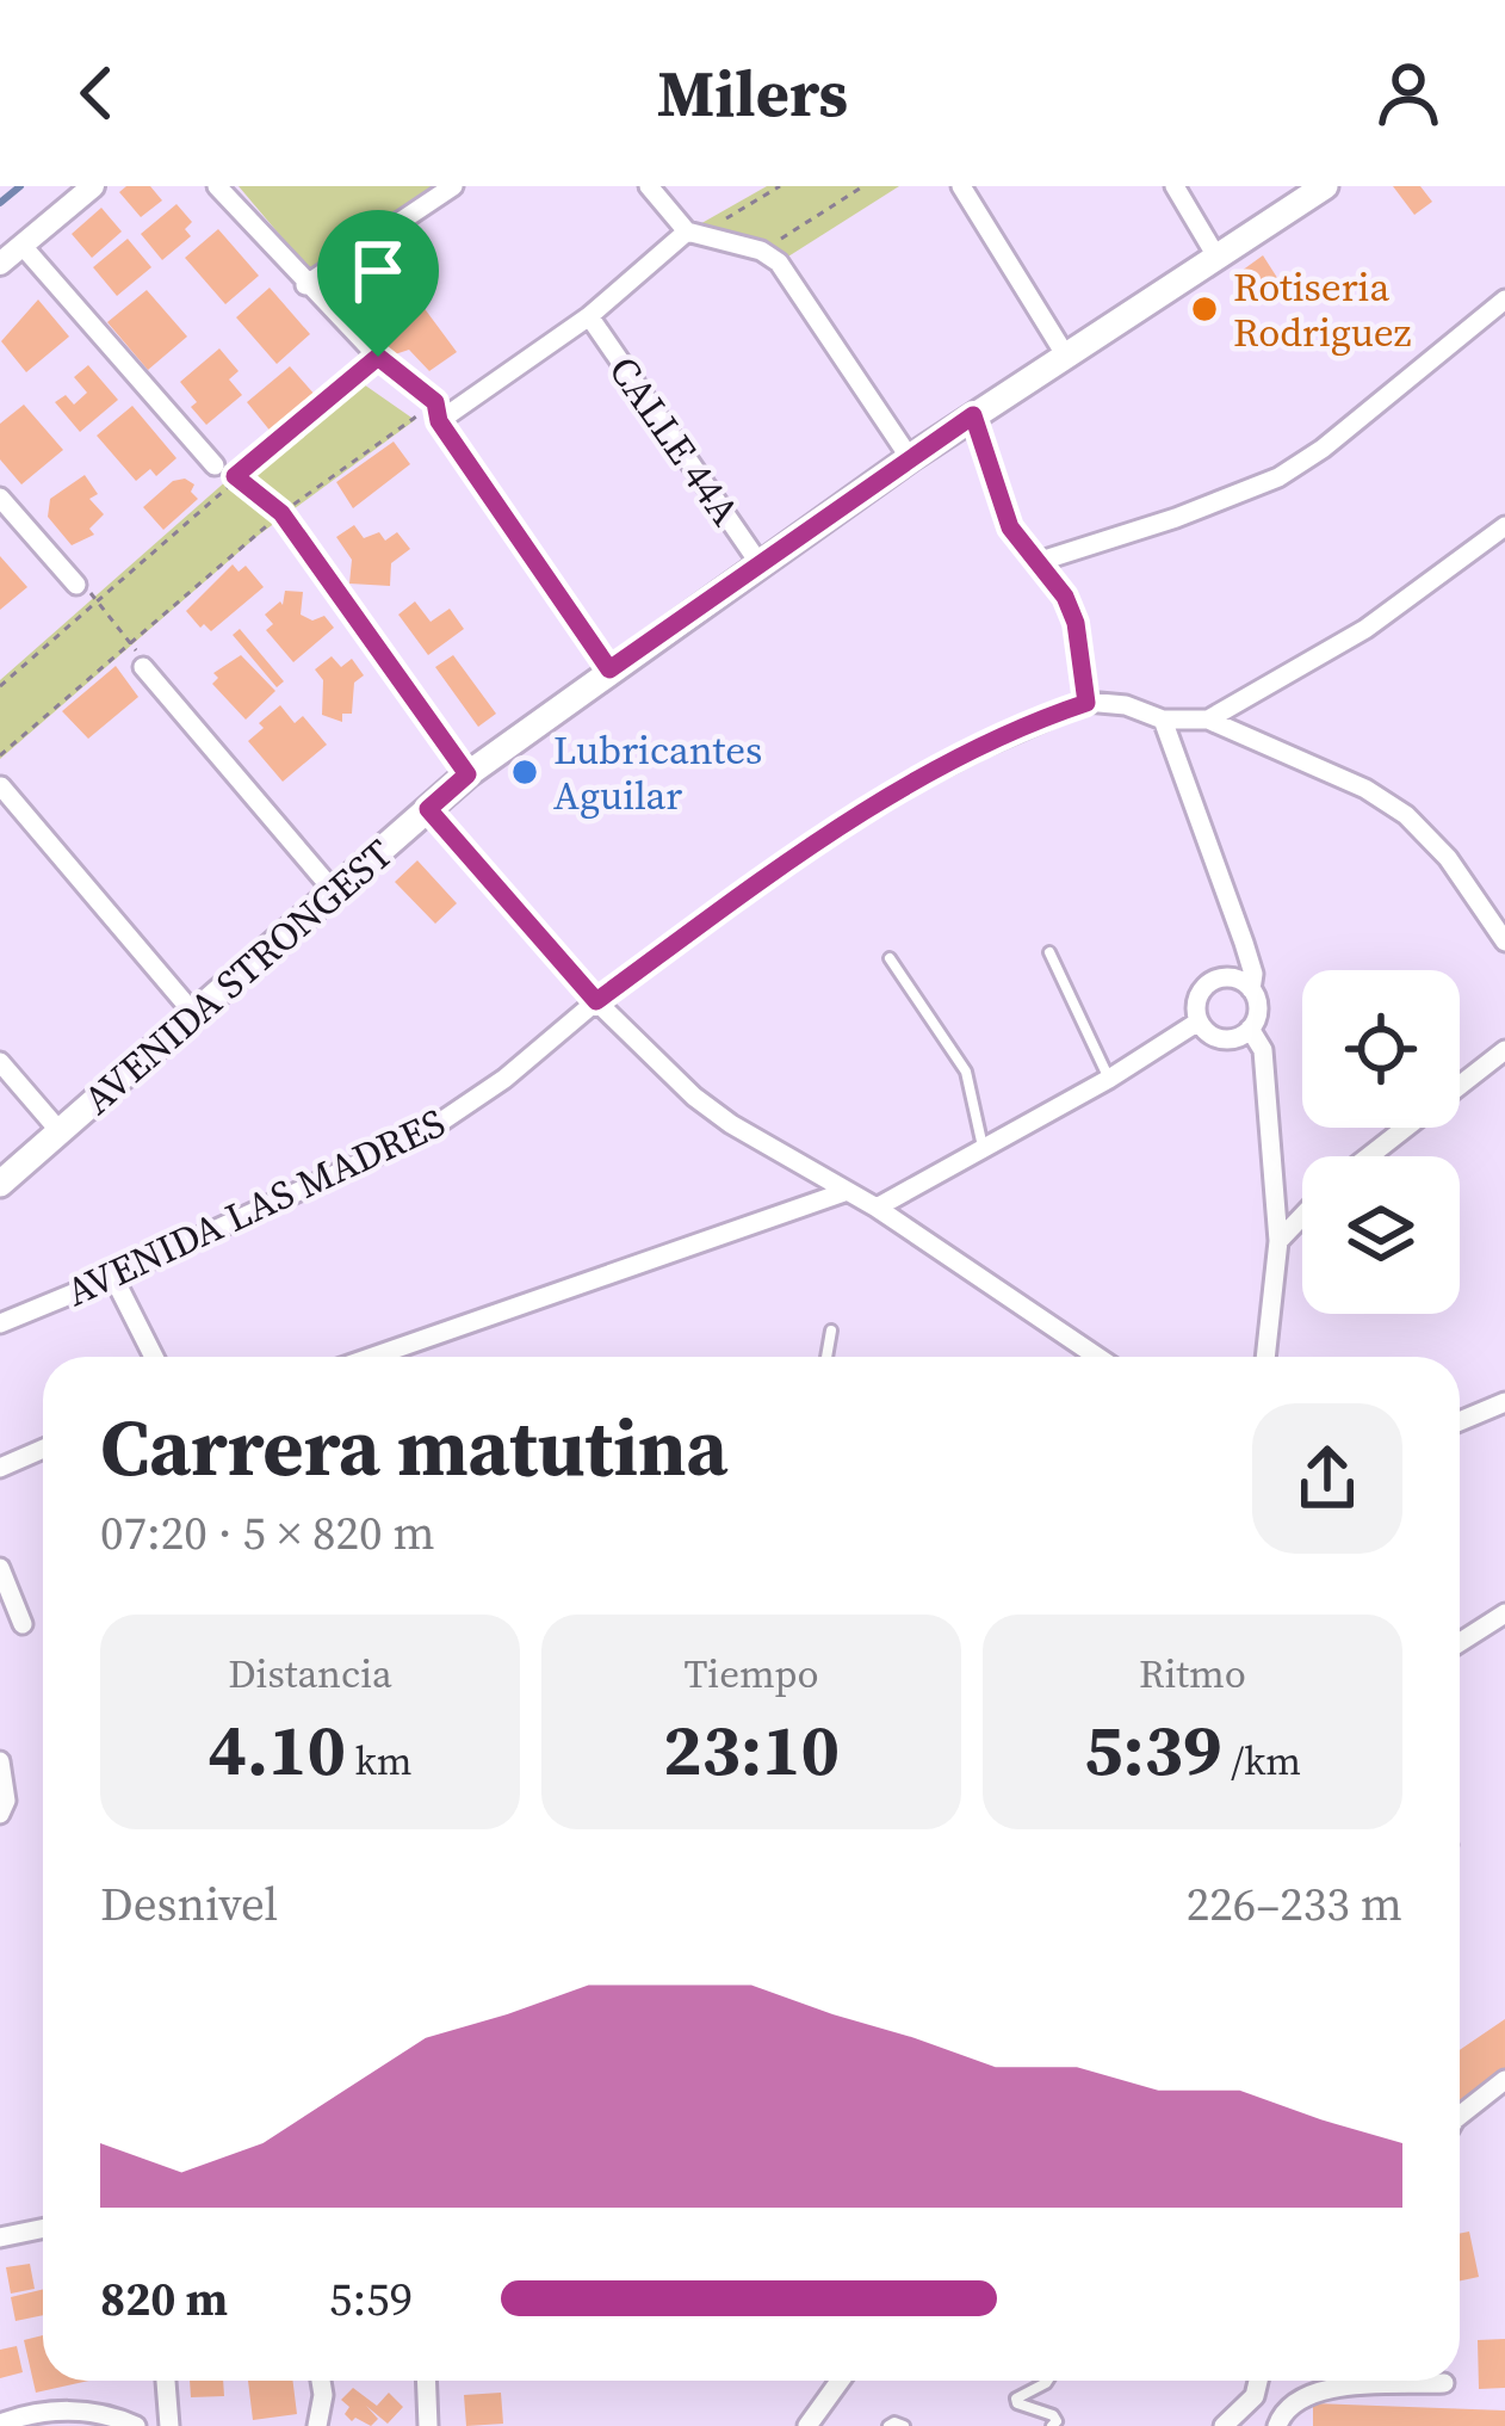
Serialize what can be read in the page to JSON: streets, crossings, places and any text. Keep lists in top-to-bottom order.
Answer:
{
  "streets": {
    "main road": ["AVENIDA STRONGEST"],
    "street": ["CALLE 44A", "AVENIDA LAS MADRES"]
  },
  "crossings": [
    ["CALLE 44A", "AVENIDA STRONGEST"]
  ],
  "places": ["Rotiseria Rodriguez", "Lubricantes Aguilar"],
  "page": {
    "header": "Milers",
    "heading": ["Carrera matutina", "07:20 · 5 × 820 m"],
    "stats": [
      ["Distancia", "4.10 km"],
      ["Tiempo", "23:10"],
      ["Ritmo", "5:39 /km"]
    ],
    "chart": ["Desnivel", "226–233 m"],
    "list": [
      {
        "name": "820 m",
        "note": "5:59"
      }
    ]
  }
}
